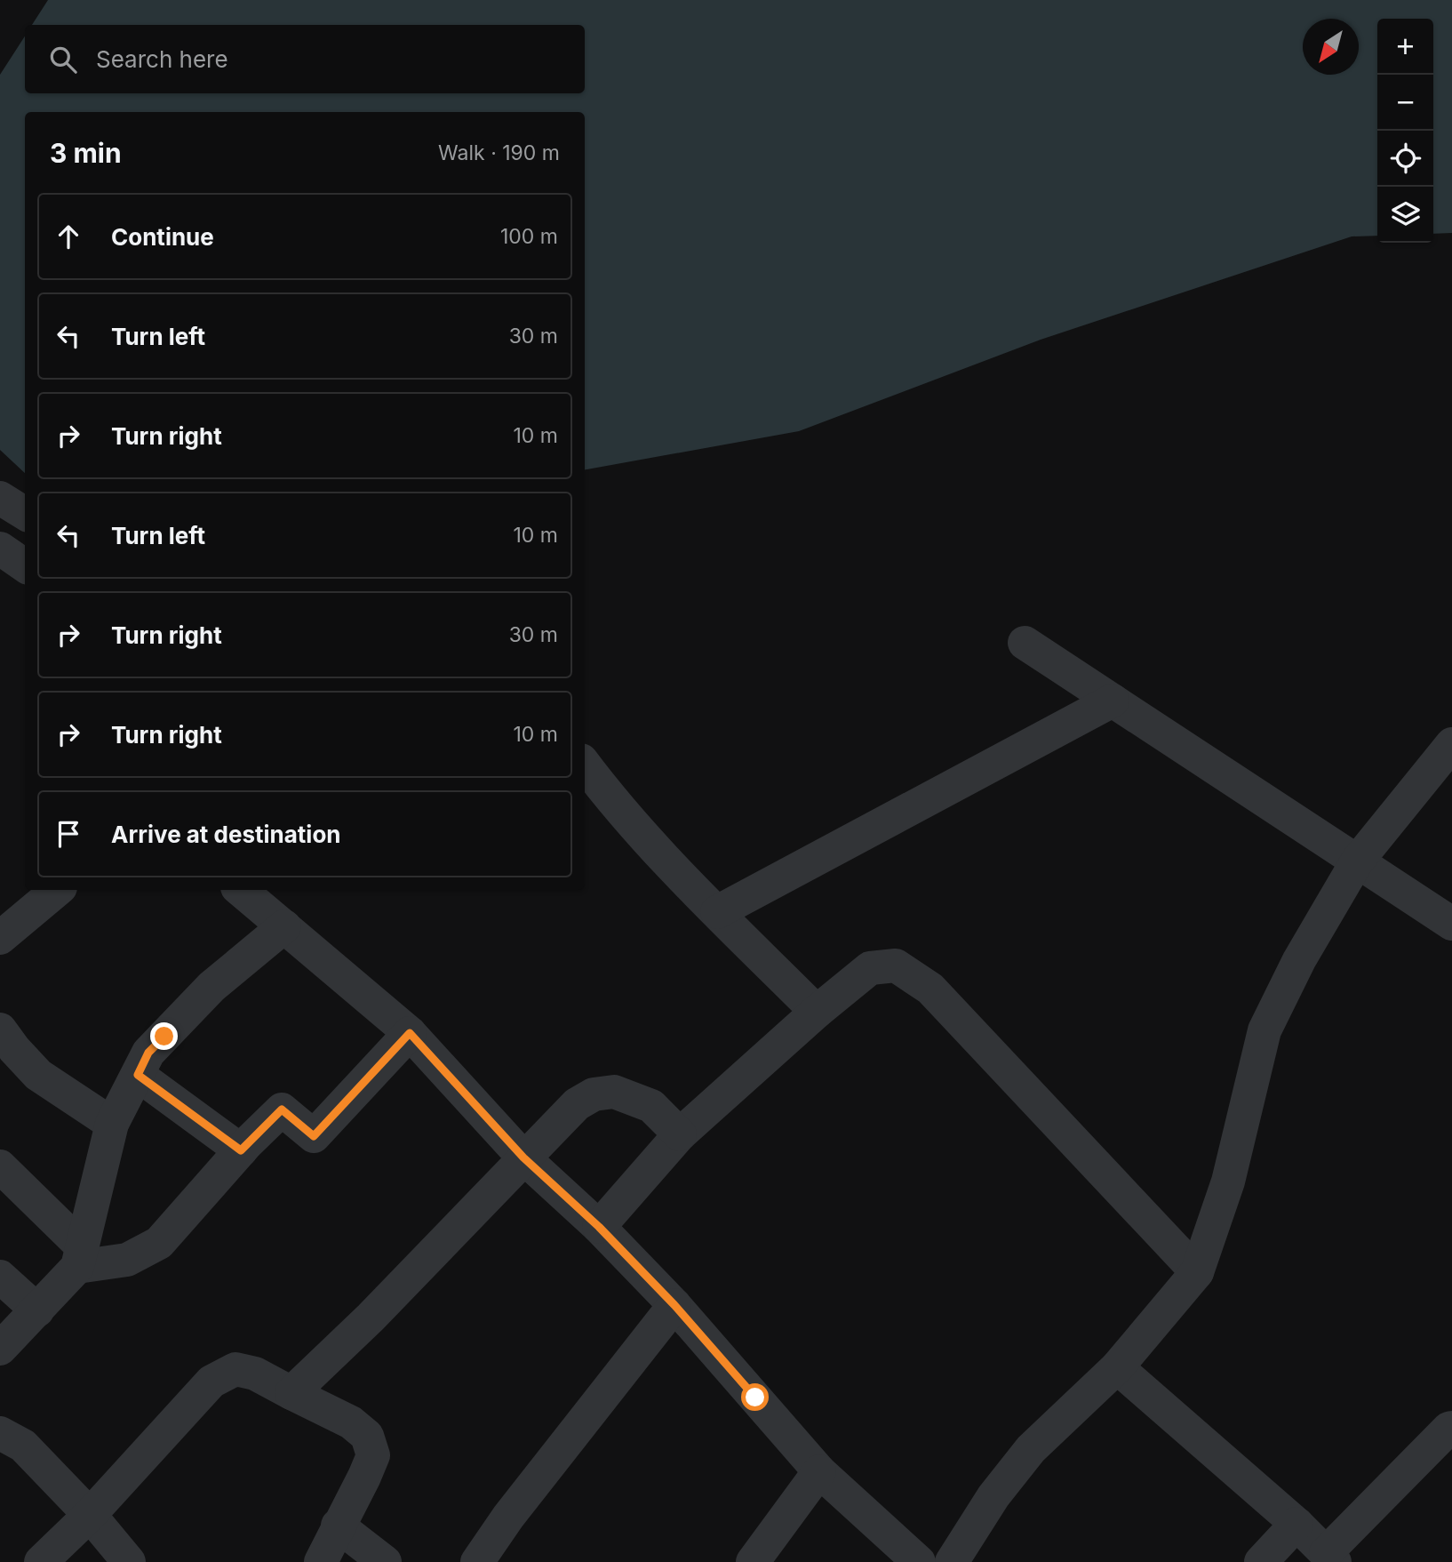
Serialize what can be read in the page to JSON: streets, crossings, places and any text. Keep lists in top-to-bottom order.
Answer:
{
  "north": "bottom left",
  "page": {
    "map_buttons": ["+", "−"],
    "search": "Search here",
    "heading": ["3 min", "Walk · 190 m"],
    "list": [
      ["Continue", "100 m"],
      ["Turn left", "30 m"],
      ["Turn right", "10 m"],
      ["Turn left", "10 m"],
      ["Turn right", "30 m"],
      ["Turn right", "10 m"],
      "Arrive at destination"
    ]
  }
}
